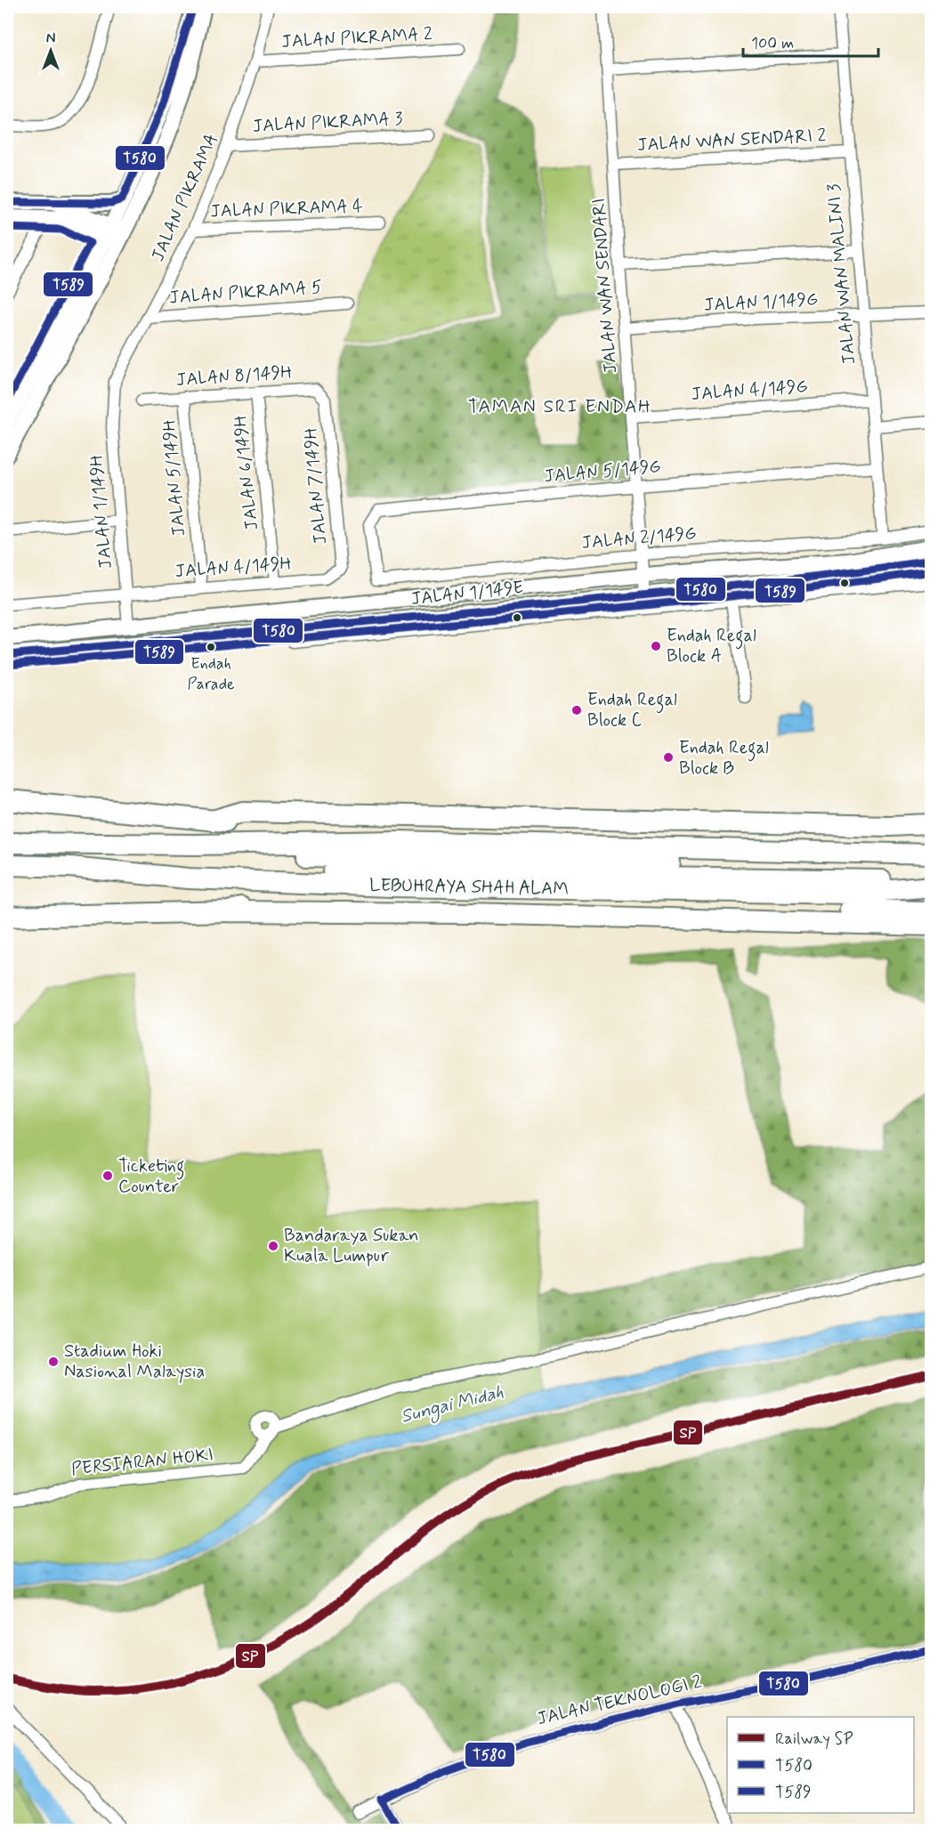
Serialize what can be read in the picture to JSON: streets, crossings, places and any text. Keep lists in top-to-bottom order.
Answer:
{
  "streets": {
    "highway": ["LEBUHRAYA SHAH ALAM"],
    "street": [
      "JALAN PIKRAMA 2",
      "JALAN PIKRAMA 3",
      "JALAN WAN SENDARI 2",
      "JALAN PIKRAMA",
      "JALAN PIKRAMA 4",
      "JALAN WAN MALINI 3",
      "JALAN WAN SENDARI",
      "JALAN PIKRAMA 5",
      "JALAN 1/149G",
      "JALAN 8/149H",
      "JALAN 4/149G",
      "JALAN 5/149G",
      "JALAN 6/149H",
      "JALAN 5/149H",
      "JALAN 7/149H",
      "JALAN 1/149H",
      "JALAN 2/149G",
      "JALAN 4/149H",
      "JALAN 1/149E",
      "PERSIARAN HOKI",
      "JALAN TEKNOLOGI 2"
    ]
  },
  "crossings": [
    ["JALAN PIKRAMA 2", "JALAN PIKRAMA"],
    ["JALAN PIKRAMA 3", "JALAN PIKRAMA"],
    ["JALAN WAN SENDARI 2", "JALAN WAN MALINI 3"],
    ["JALAN WAN SENDARI 2", "JALAN WAN SENDARI"],
    ["JALAN PIKRAMA", "JALAN PIKRAMA 4"],
    ["JALAN PIKRAMA", "JALAN PIKRAMA 5"],
    ["JALAN PIKRAMA", "JALAN 1/149H"],
    ["JALAN WAN MALINI 3", "JALAN 1/149G"],
    ["JALAN WAN MALINI 3", "JALAN 4/149G"],
    ["JALAN WAN MALINI 3", "JALAN 5/149G"],
    ["JALAN WAN MALINI 3", "JALAN 2/149G"],
    ["JALAN WAN SENDARI", "JALAN 1/149G"],
    ["JALAN WAN SENDARI", "JALAN 4/149G"],
    ["JALAN WAN SENDARI", "JALAN 5/149G"],
    ["JALAN WAN SENDARI", "JALAN 2/149G"],
    ["JALAN WAN SENDARI", "JALAN 1/149E"],
    ["JALAN 8/149H", "JALAN 6/149H"],
    ["JALAN 8/149H", "JALAN 5/149H"],
    ["JALAN 8/149H", "JALAN 7/149H"],
    ["JALAN 5/149G", "JALAN 2/149G"],
    ["JALAN 6/149H", "JALAN 4/149H"],
    ["JALAN 5/149H", "JALAN 4/149H"],
    ["JALAN 7/149H", "JALAN 4/149H"],
    ["JALAN 1/149H", "JALAN 4/149H"],
    ["JALAN 1/149H", "JALAN 1/149E"]
  ],
  "districts": ["TAMAN SRI ENDAH"],
  "water": ["Sungai Midah"],
  "places": [
    "Endah Regal Block A",
    "Endah Parade",
    "Endah Regal Block C",
    "Endah Regal Block B",
    "Ticketing Counter",
    "Bandaraya Sukan Kuala Lumpur",
    "Stadium Hoki Nasional Malaysia"
  ],
  "lines": ["transit line T580", "transit line T589", "rail line SP"],
  "legend": ["Railway SP", "T580", "T589"],
  "scale_bar": "100 m",
  "north": "top"
}
